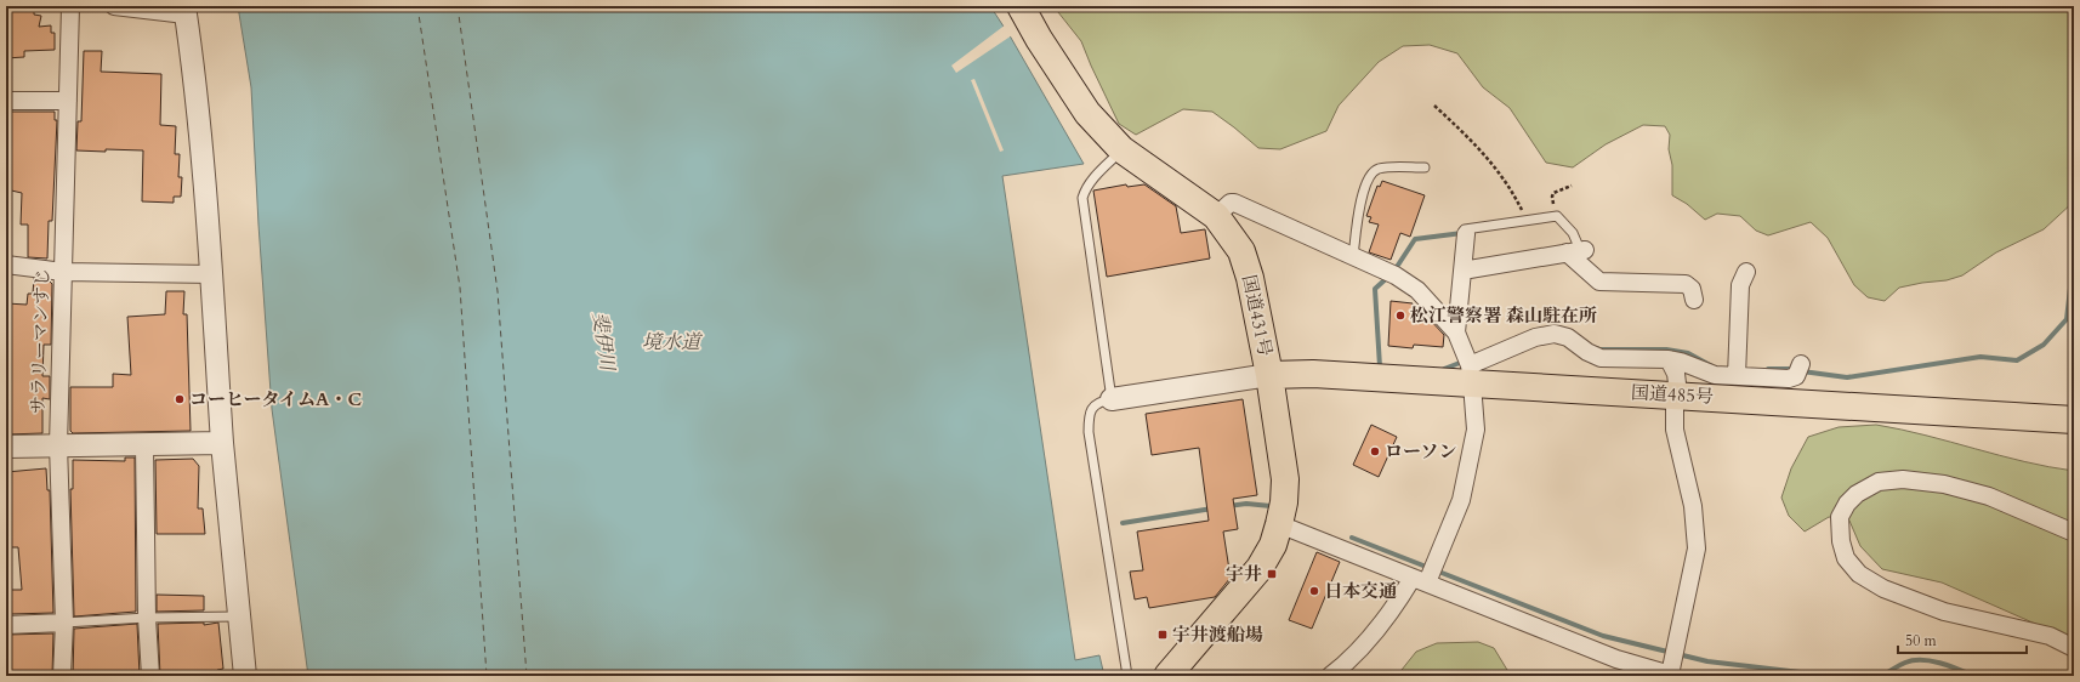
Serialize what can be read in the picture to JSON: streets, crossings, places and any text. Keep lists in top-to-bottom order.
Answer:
{
  "streets": {
    "highway": ["国道431号", "国道485号"],
    "street": ["サラリーマンすじ"]
  },
  "crossings": [
    ["国道431号", "国道485号"]
  ],
  "water": ["斐伊川", "境水道"],
  "places": {
    "other": [
      "松江警察署 森山駐在所",
      "コーヒータイムA・C",
      "ローソン",
      "日本交通"
    ],
    "transit": ["宇井", "宇井渡船場"]
  },
  "scale_bar": "50 m"
}
